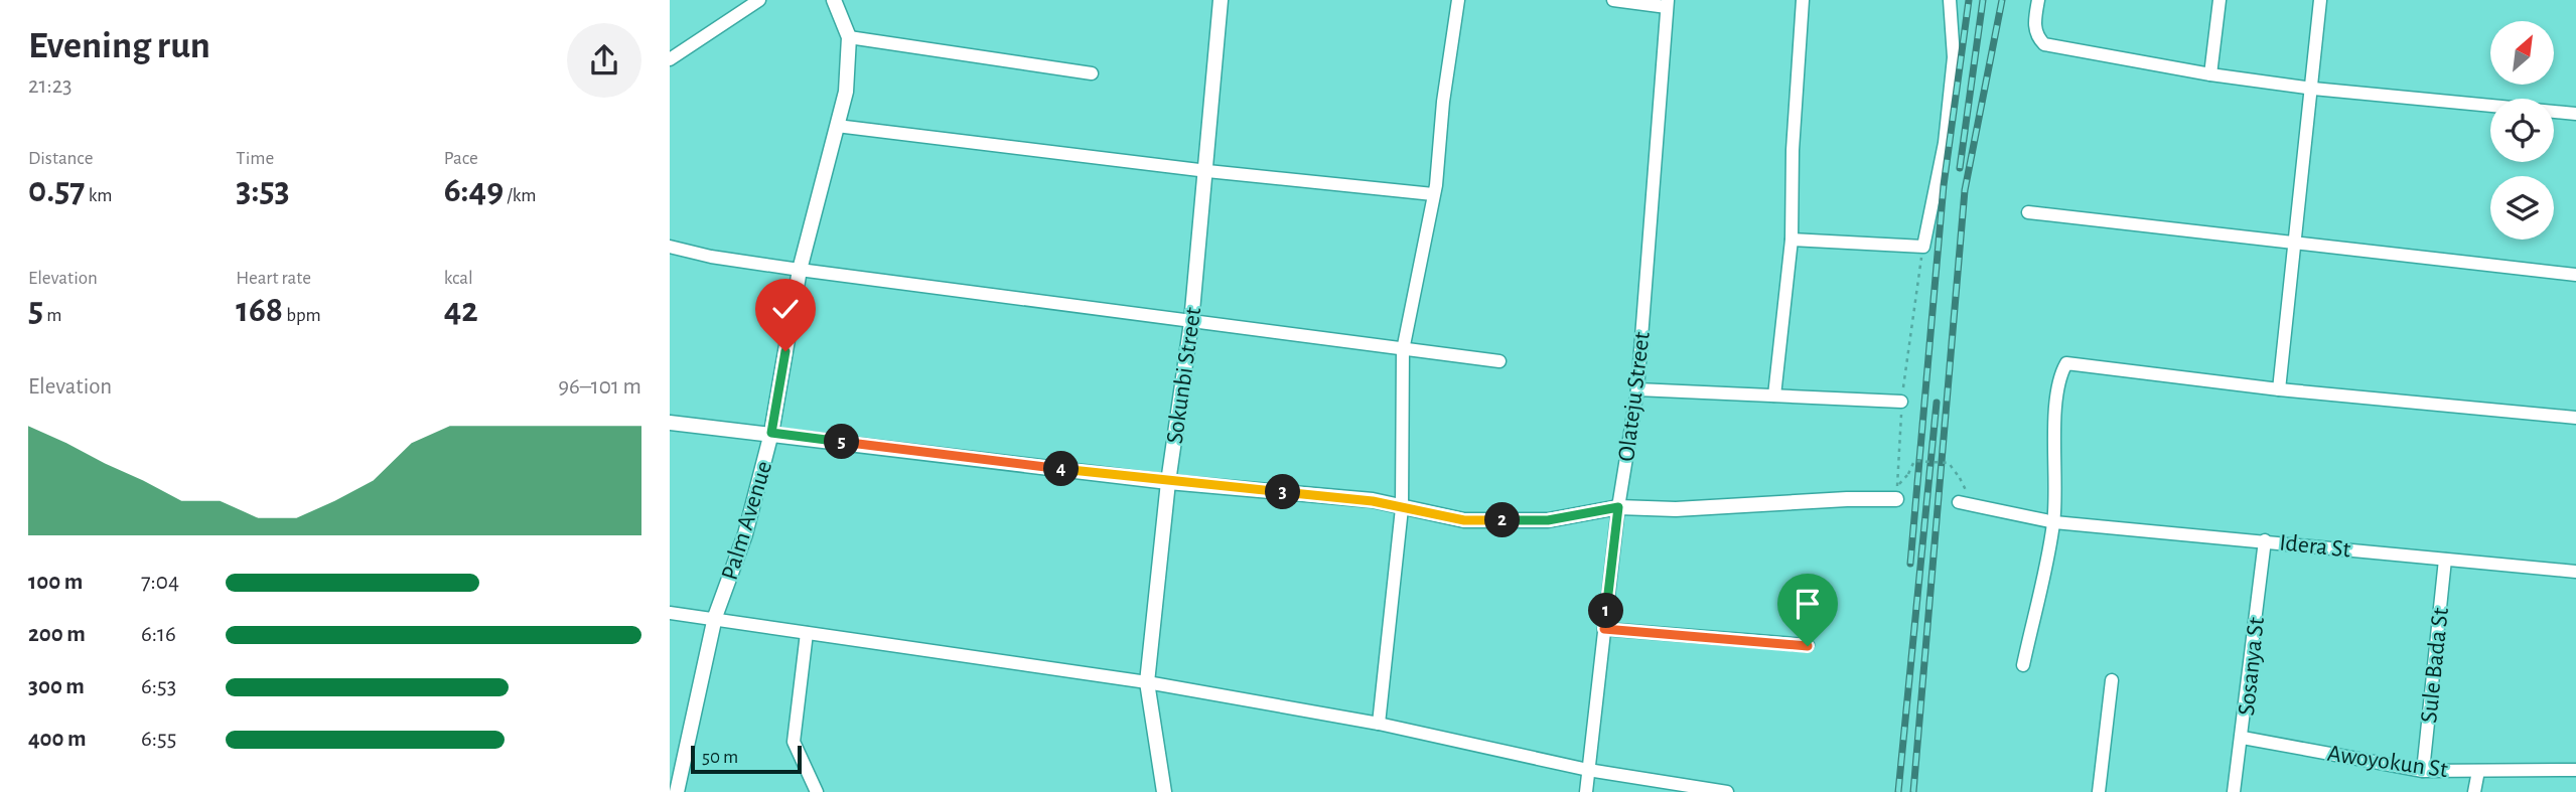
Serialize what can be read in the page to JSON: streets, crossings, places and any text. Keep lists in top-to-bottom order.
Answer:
{
  "streets": {
    "street": [
      "Sokunbi Street",
      "Olateju Street",
      "Palm Avenue",
      "Idera St",
      "Sule Bada St",
      "Sosanya St",
      "Awoyokun St"
    ]
  },
  "crossings": [
    ["Idera St", "Sule Bada St"],
    ["Idera St", "Sosanya St"],
    ["Sule Bada St", "Awoyokun St"],
    ["Sosanya St", "Awoyokun St"]
  ],
  "scale_bar": "50 m",
  "north": "top right",
  "page": {
    "heading": ["Evening run", "21:23"],
    "stats": [
      ["Distance", "0.57 km"],
      ["Time", "3:53"],
      ["Pace", "6:49 /km"],
      ["Elevation", "5 m"],
      ["Heart rate", "168 bpm"],
      ["kcal", "42"]
    ],
    "chart": ["Elevation", "96–101 m"],
    "pins": [
      "5",
      "4",
      "3",
      "2",
      "1"
    ],
    "list": [
      {
        "name": "100 m",
        "note": "7:04"
      },
      {
        "name": "200 m",
        "note": "6:16"
      },
      {
        "name": "300 m",
        "note": "6:53"
      },
      {
        "name": "400 m",
        "note": "6:55"
      }
    ],
    "scale": "50 m"
  }
}
